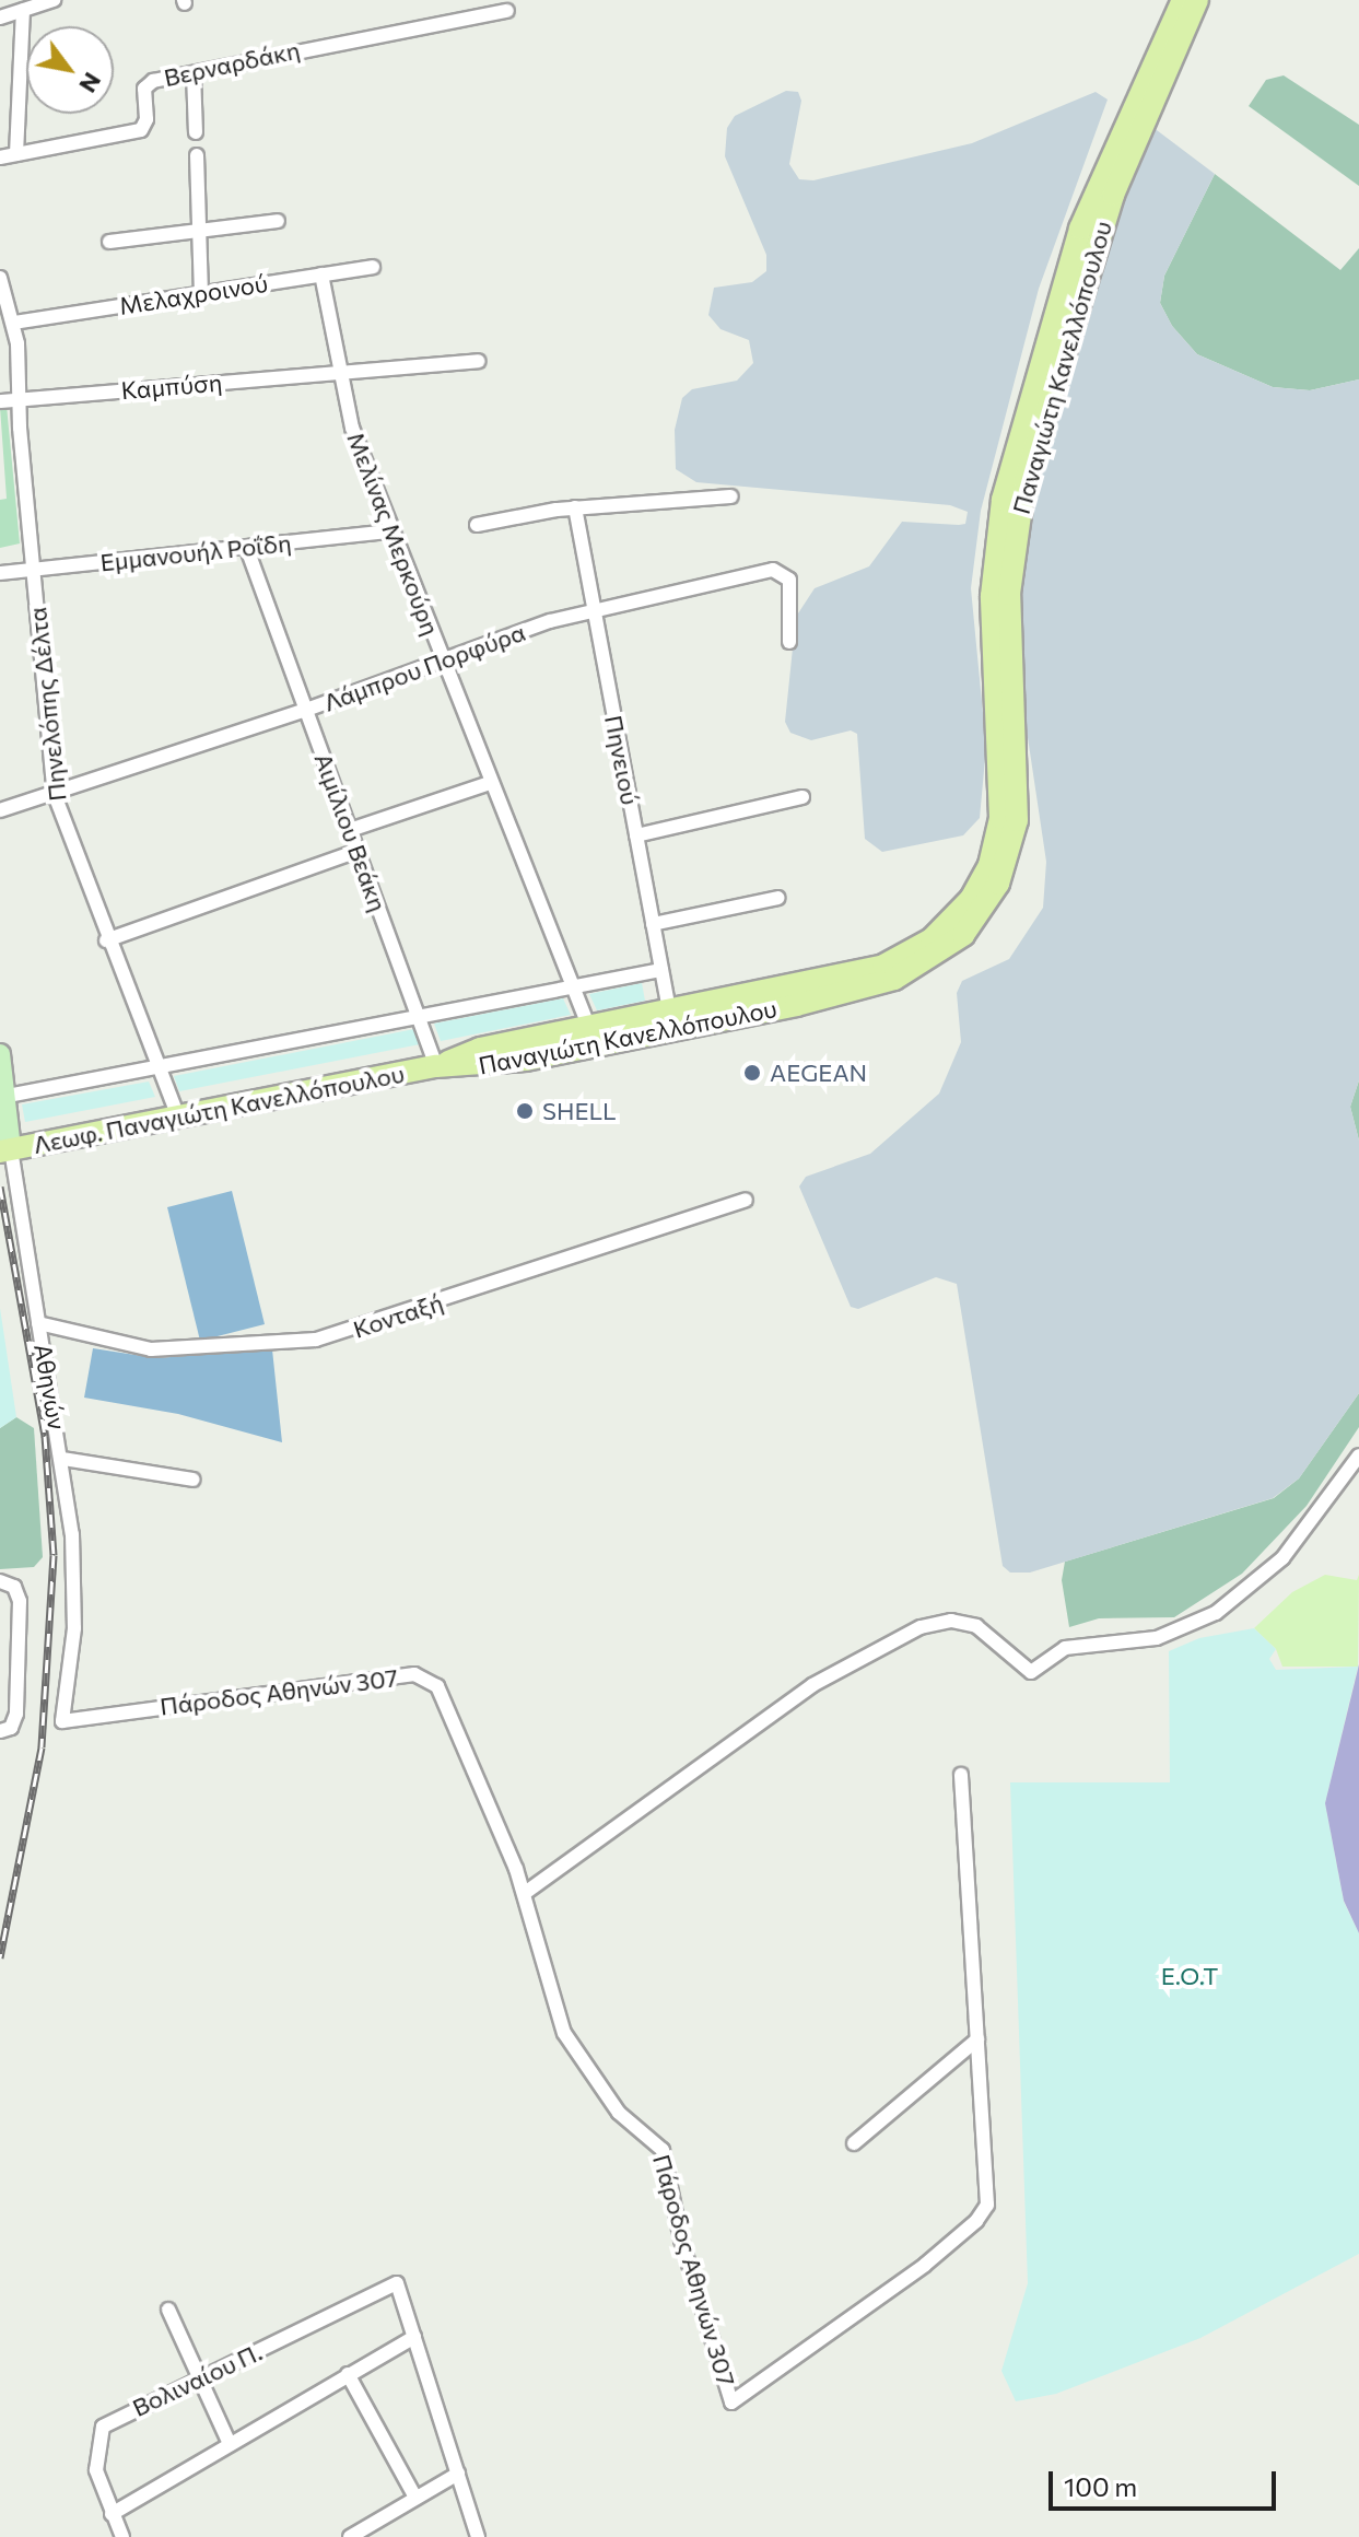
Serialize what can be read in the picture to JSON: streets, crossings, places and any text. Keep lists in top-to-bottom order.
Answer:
{
  "streets": {
    "main road": ["Παναγιώτη Κανελλόπουλου", "Λεωφ. Παναγιώτη Κανελλόπουλου"],
    "street": [
      "Βερναρδάκη",
      "Μελαχροινού",
      "Καμπύση",
      "Μελίνας Μερκούρη",
      "Εμμανουήλ Ροΐδη",
      "Λάμπρου Πορφύρα",
      "Πηνελόπης Δέλτα",
      "Πηνειού",
      "Αιμίλιου Βεάκη",
      "Κονταξή",
      "Αθηνών",
      "Πάροδος Αθηνών 307",
      "Βολιναίου Π."
    ]
  },
  "crossings": [
    ["Μελαχροινού", "Μελίνας Μερκούρη"],
    ["Μελαχροινού", "Πηνελόπης Δέλτα"],
    ["Παναγιώτη Κανελλόπουλου", "Μελίνας Μερκούρη"],
    ["Παναγιώτη Κανελλόπουλου", "Πηνειού"],
    ["Παναγιώτη Κανελλόπουλου", "Αιμίλιου Βεάκη"],
    ["Παναγιώτη Κανελλόπουλου", "Λεωφ. Παναγιώτη Κανελλόπουλου"],
    ["Καμπύση", "Μελίνας Μερκούρη"],
    ["Καμπύση", "Πηνελόπης Δέλτα"],
    ["Μελίνας Μερκούρη", "Εμμανουήλ Ροΐδη"],
    ["Μελίνας Μερκούρη", "Λάμπρου Πορφύρα"],
    ["Εμμανουήλ Ροΐδη", "Πηνελόπης Δέλτα"],
    ["Εμμανουήλ Ροΐδη", "Αιμίλιου Βεάκη"],
    ["Λάμπρου Πορφύρα", "Πηνελόπης Δέλτα"],
    ["Λάμπρου Πορφύρα", "Πηνειού"],
    ["Λάμπρου Πορφύρα", "Αιμίλιου Βεάκη"],
    ["Πηνελόπης Δέλτα", "Λεωφ. Παναγιώτη Κανελλόπουλου"],
    ["Αιμίλιου Βεάκη", "Λεωφ. Παναγιώτη Κανελλόπουλου"],
    ["Λεωφ. Παναγιώτη Κανελλόπουλου", "Αθηνών"],
    ["Κονταξή", "Αθηνών"],
    ["Αθηνών", "Πάροδος Αθηνών 307"]
  ],
  "parks": ["E.O.T"],
  "places": ["AEGEAN", "SHELL"],
  "scale_bar": "100 m",
  "north": "bottom right"
}
